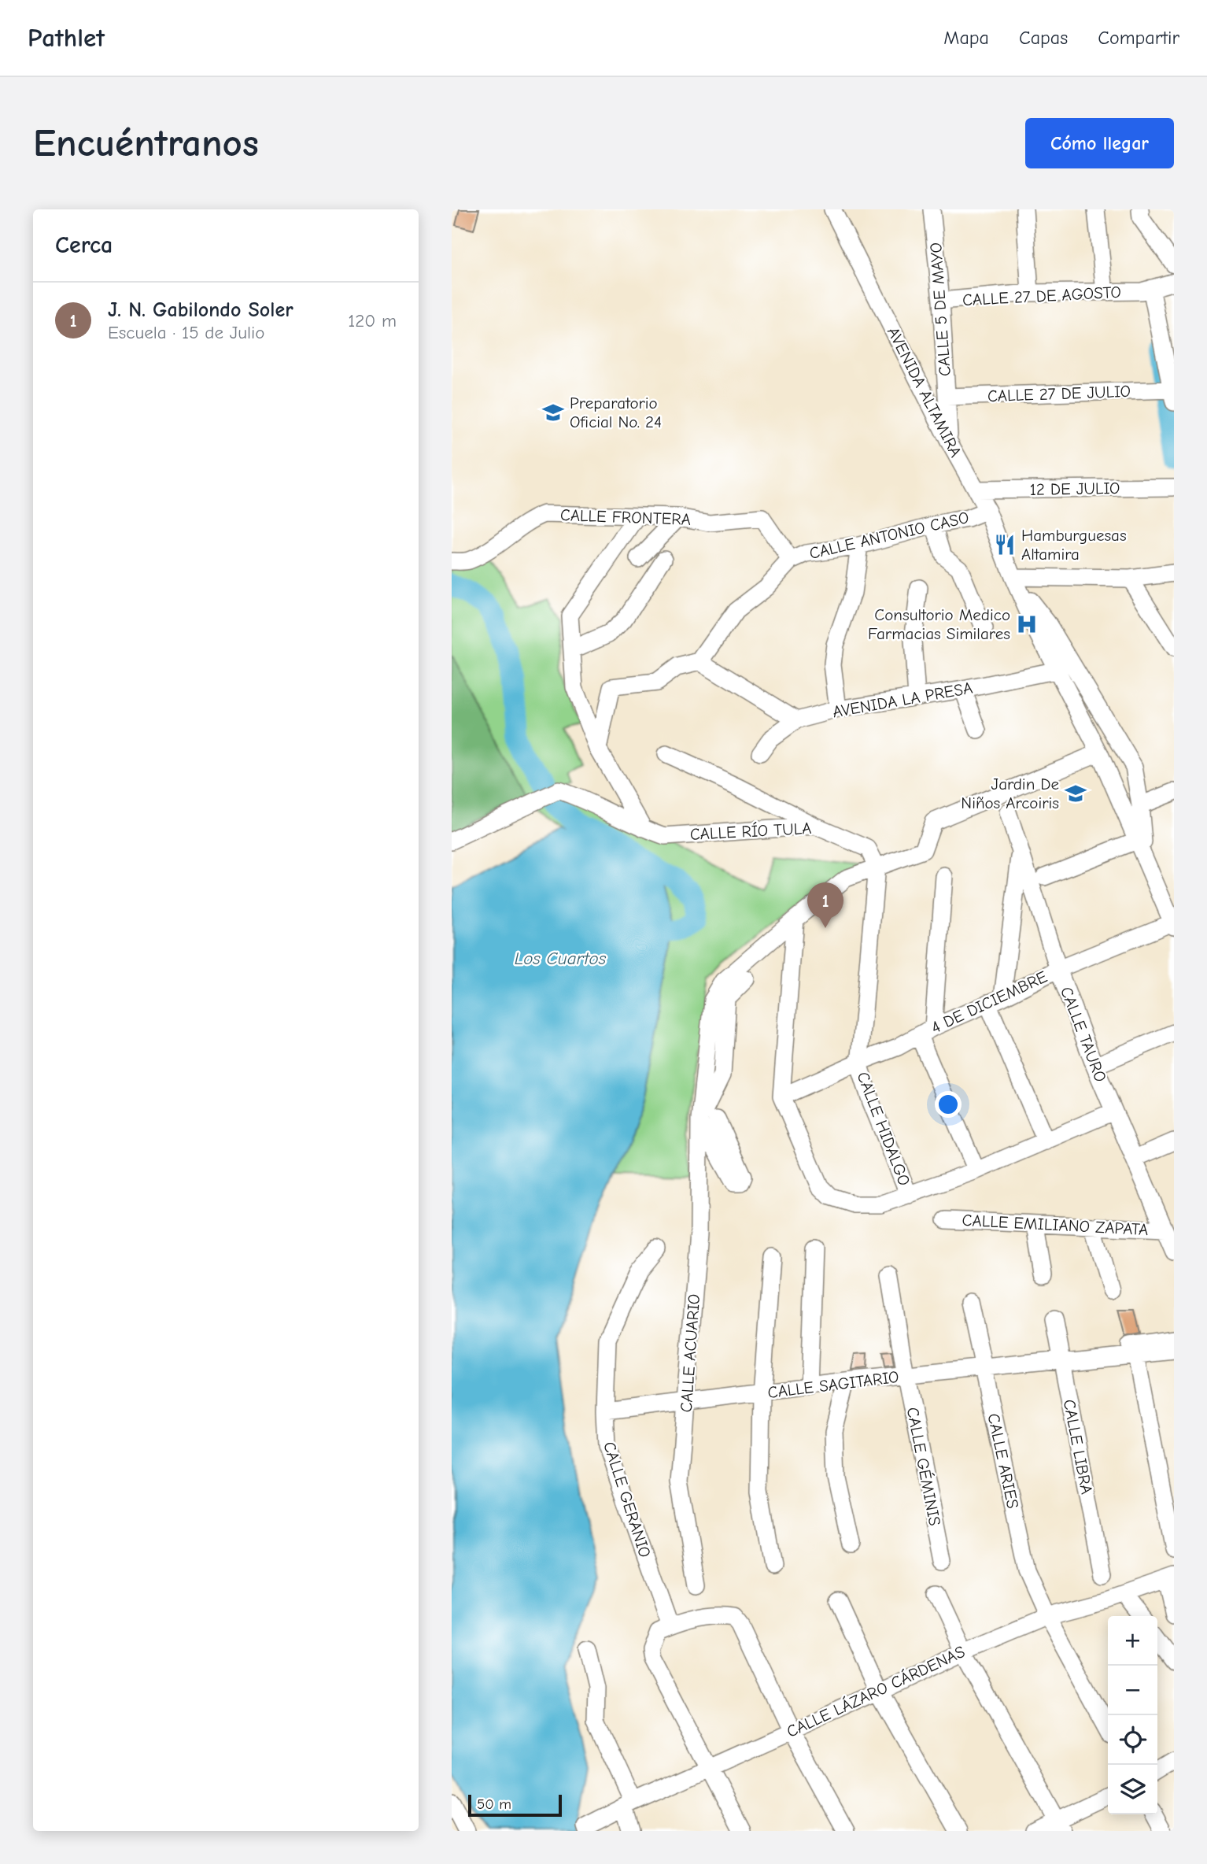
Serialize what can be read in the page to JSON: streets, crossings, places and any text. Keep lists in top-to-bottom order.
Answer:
{
  "streets": {
    "street": [
      "CALLE 27 DE AGOSTO",
      "CALLE 5 DE MAYO",
      "AVENIDA ALTAMIRA",
      "CALLE 27 DE JULIO",
      "12 DE JULIO",
      "CALLE FRONTERA",
      "CALLE ANTONIO CASO",
      "AVENIDA LA PRESA",
      "CALLE RÍO TULA",
      "4 DE DICIEMBRE",
      "CALLE TAURO",
      "CALLE HIDALGO",
      "CALLE EMILIANO ZAPATA",
      "CALLE ACUARIO",
      "CALLE SAGITARIO",
      "CALLE LIBRA",
      "CALLE ARIES",
      "CALLE GÉMINIS",
      "CALLE GERANIO",
      "CALLE LÁZARO CÁRDENAS"
    ]
  },
  "crossings": [
    ["CALLE 27 DE AGOSTO", "CALLE 5 DE MAYO"],
    ["CALLE 5 DE MAYO", "AVENIDA ALTAMIRA"],
    ["CALLE 5 DE MAYO", "CALLE 27 DE JULIO"],
    ["AVENIDA ALTAMIRA", "12 DE JULIO"],
    ["AVENIDA ALTAMIRA", "CALLE ANTONIO CASO"],
    ["AVENIDA ALTAMIRA", "AVENIDA LA PRESA"],
    ["AVENIDA ALTAMIRA", "4 DE DICIEMBRE"],
    ["AVENIDA ALTAMIRA", "CALLE ACUARIO"],
    ["CALLE FRONTERA", "CALLE ANTONIO CASO"],
    ["CALLE RÍO TULA", "CALLE ACUARIO"],
    ["4 DE DICIEMBRE", "CALLE TAURO"],
    ["CALLE TAURO", "CALLE EMILIANO ZAPATA"],
    ["CALLE ACUARIO", "CALLE SAGITARIO"],
    ["CALLE SAGITARIO", "CALLE LIBRA"],
    ["CALLE SAGITARIO", "CALLE ARIES"],
    ["CALLE SAGITARIO", "CALLE GÉMINIS"],
    ["CALLE SAGITARIO", "CALLE GERANIO"],
    ["CALLE ARIES", "CALLE LÁZARO CÁRDENAS"]
  ],
  "water": ["Los Cuartos"],
  "places": {
    "school or university": ["Preparatorio Oficial No. 24", "Jardin De Niños Arcoiris"],
    "restaurant": ["Hamburguesas Altamira"],
    "hospital": ["Consultorio Medico Farmacias Similares"]
  },
  "scale_bar": "50 m",
  "page": {
    "header": "Pathlet",
    "nav": ["Mapa", "Capas", "Compartir"],
    "buttons": "Cómo llegar",
    "title": "Encuéntranos",
    "heading": "Cerca",
    "list": [
      {
        "mark": "1",
        "name": "J. N. Gabilondo Soler",
        "note": "Escuela · 15 de Julio",
        "value": "120 m"
      }
    ],
    "pins": "1",
    "map_buttons": ["+", "−"],
    "scale": "50 m"
  }
}
